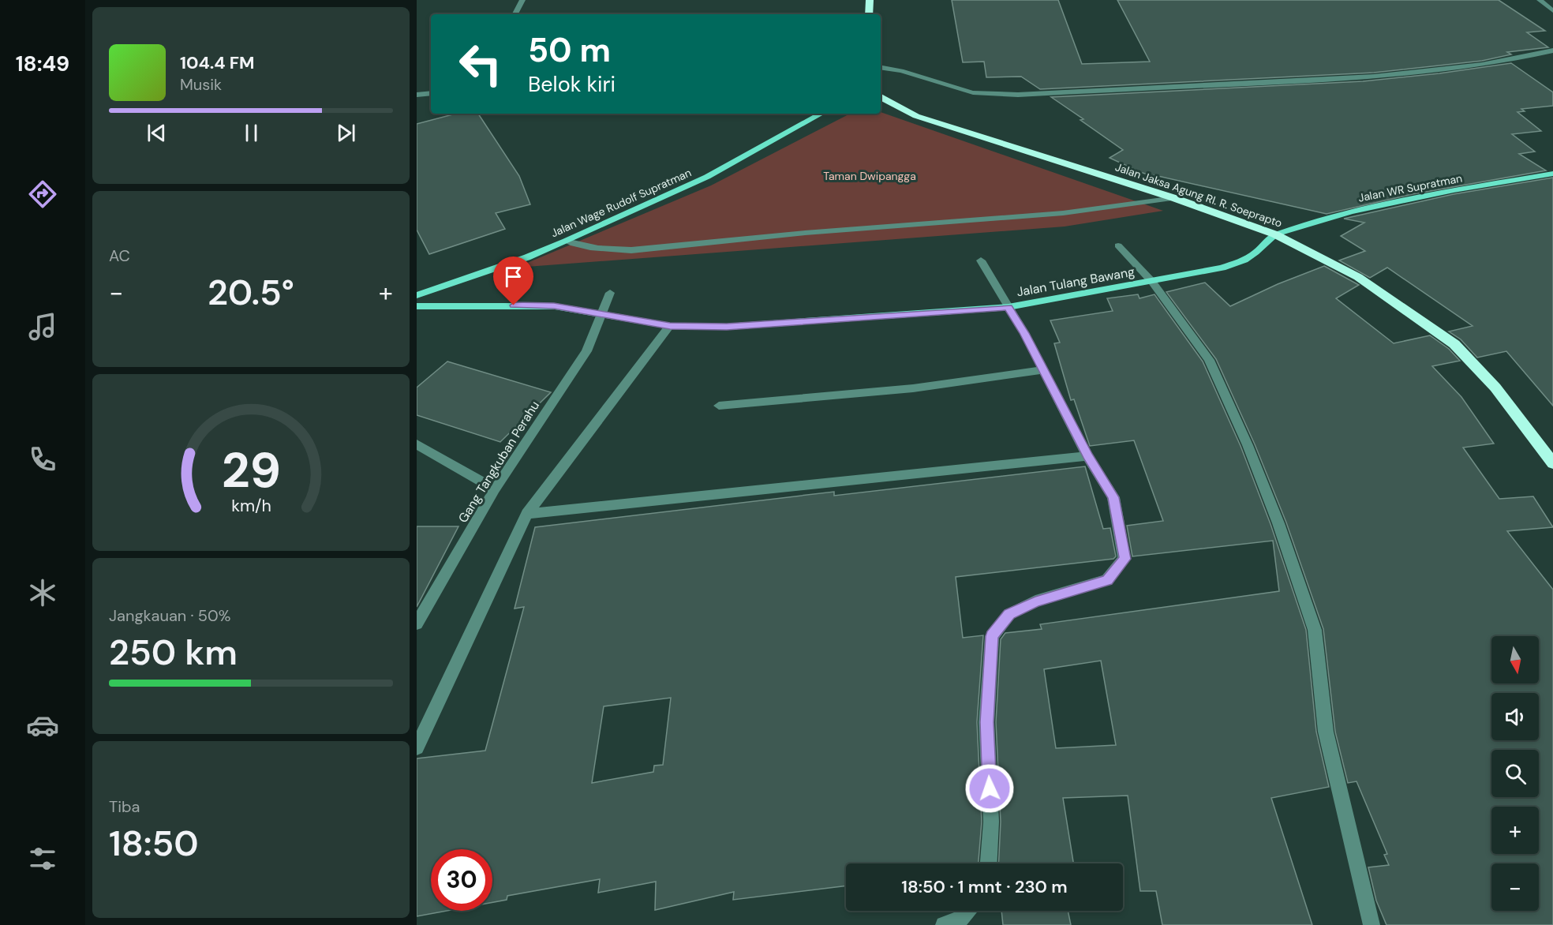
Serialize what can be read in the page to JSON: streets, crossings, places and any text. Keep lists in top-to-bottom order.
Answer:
{
  "streets": {
    "highway": ["Jalan Jaksa Agung RI. R. Soeprapto"],
    "main road": ["Jalan WR Supratman", "Jalan Wage Rudolf Supratman", "Jalan Tulang Bawang"],
    "street": ["Gang Tangkuban Perahu"]
  },
  "crossings": [
    ["Jalan WR Supratman", "Jalan Jaksa Agung RI. R. Soeprapto"],
    ["Jalan WR Supratman", "Jalan Tulang Bawang"],
    ["Jalan Jaksa Agung RI. R. Soeprapto", "Jalan Tulang Bawang"],
    ["Jalan Tulang Bawang", "Gang Tangkuban Perahu"]
  ],
  "parks": ["Taman Dwipangga"],
  "north": "bottom",
  "page": {
    "tabs": "18:49",
    "turn": ["50 m", "Belok kiri"],
    "song": ["104.4 FM", "Musik"],
    "tile": [
      "AC",
      ["Jangkauan · 50%", "250 km"],
      ["Tiba", "18:50"]
    ],
    "heat": ["−", "20.5°", "+"],
    "map_buttons": ["+", "−"],
    "limit": "30",
    "trip": "18:50 · 1 mnt · 230 m",
    "gauge": ["29", "km/h"]
  }
}
